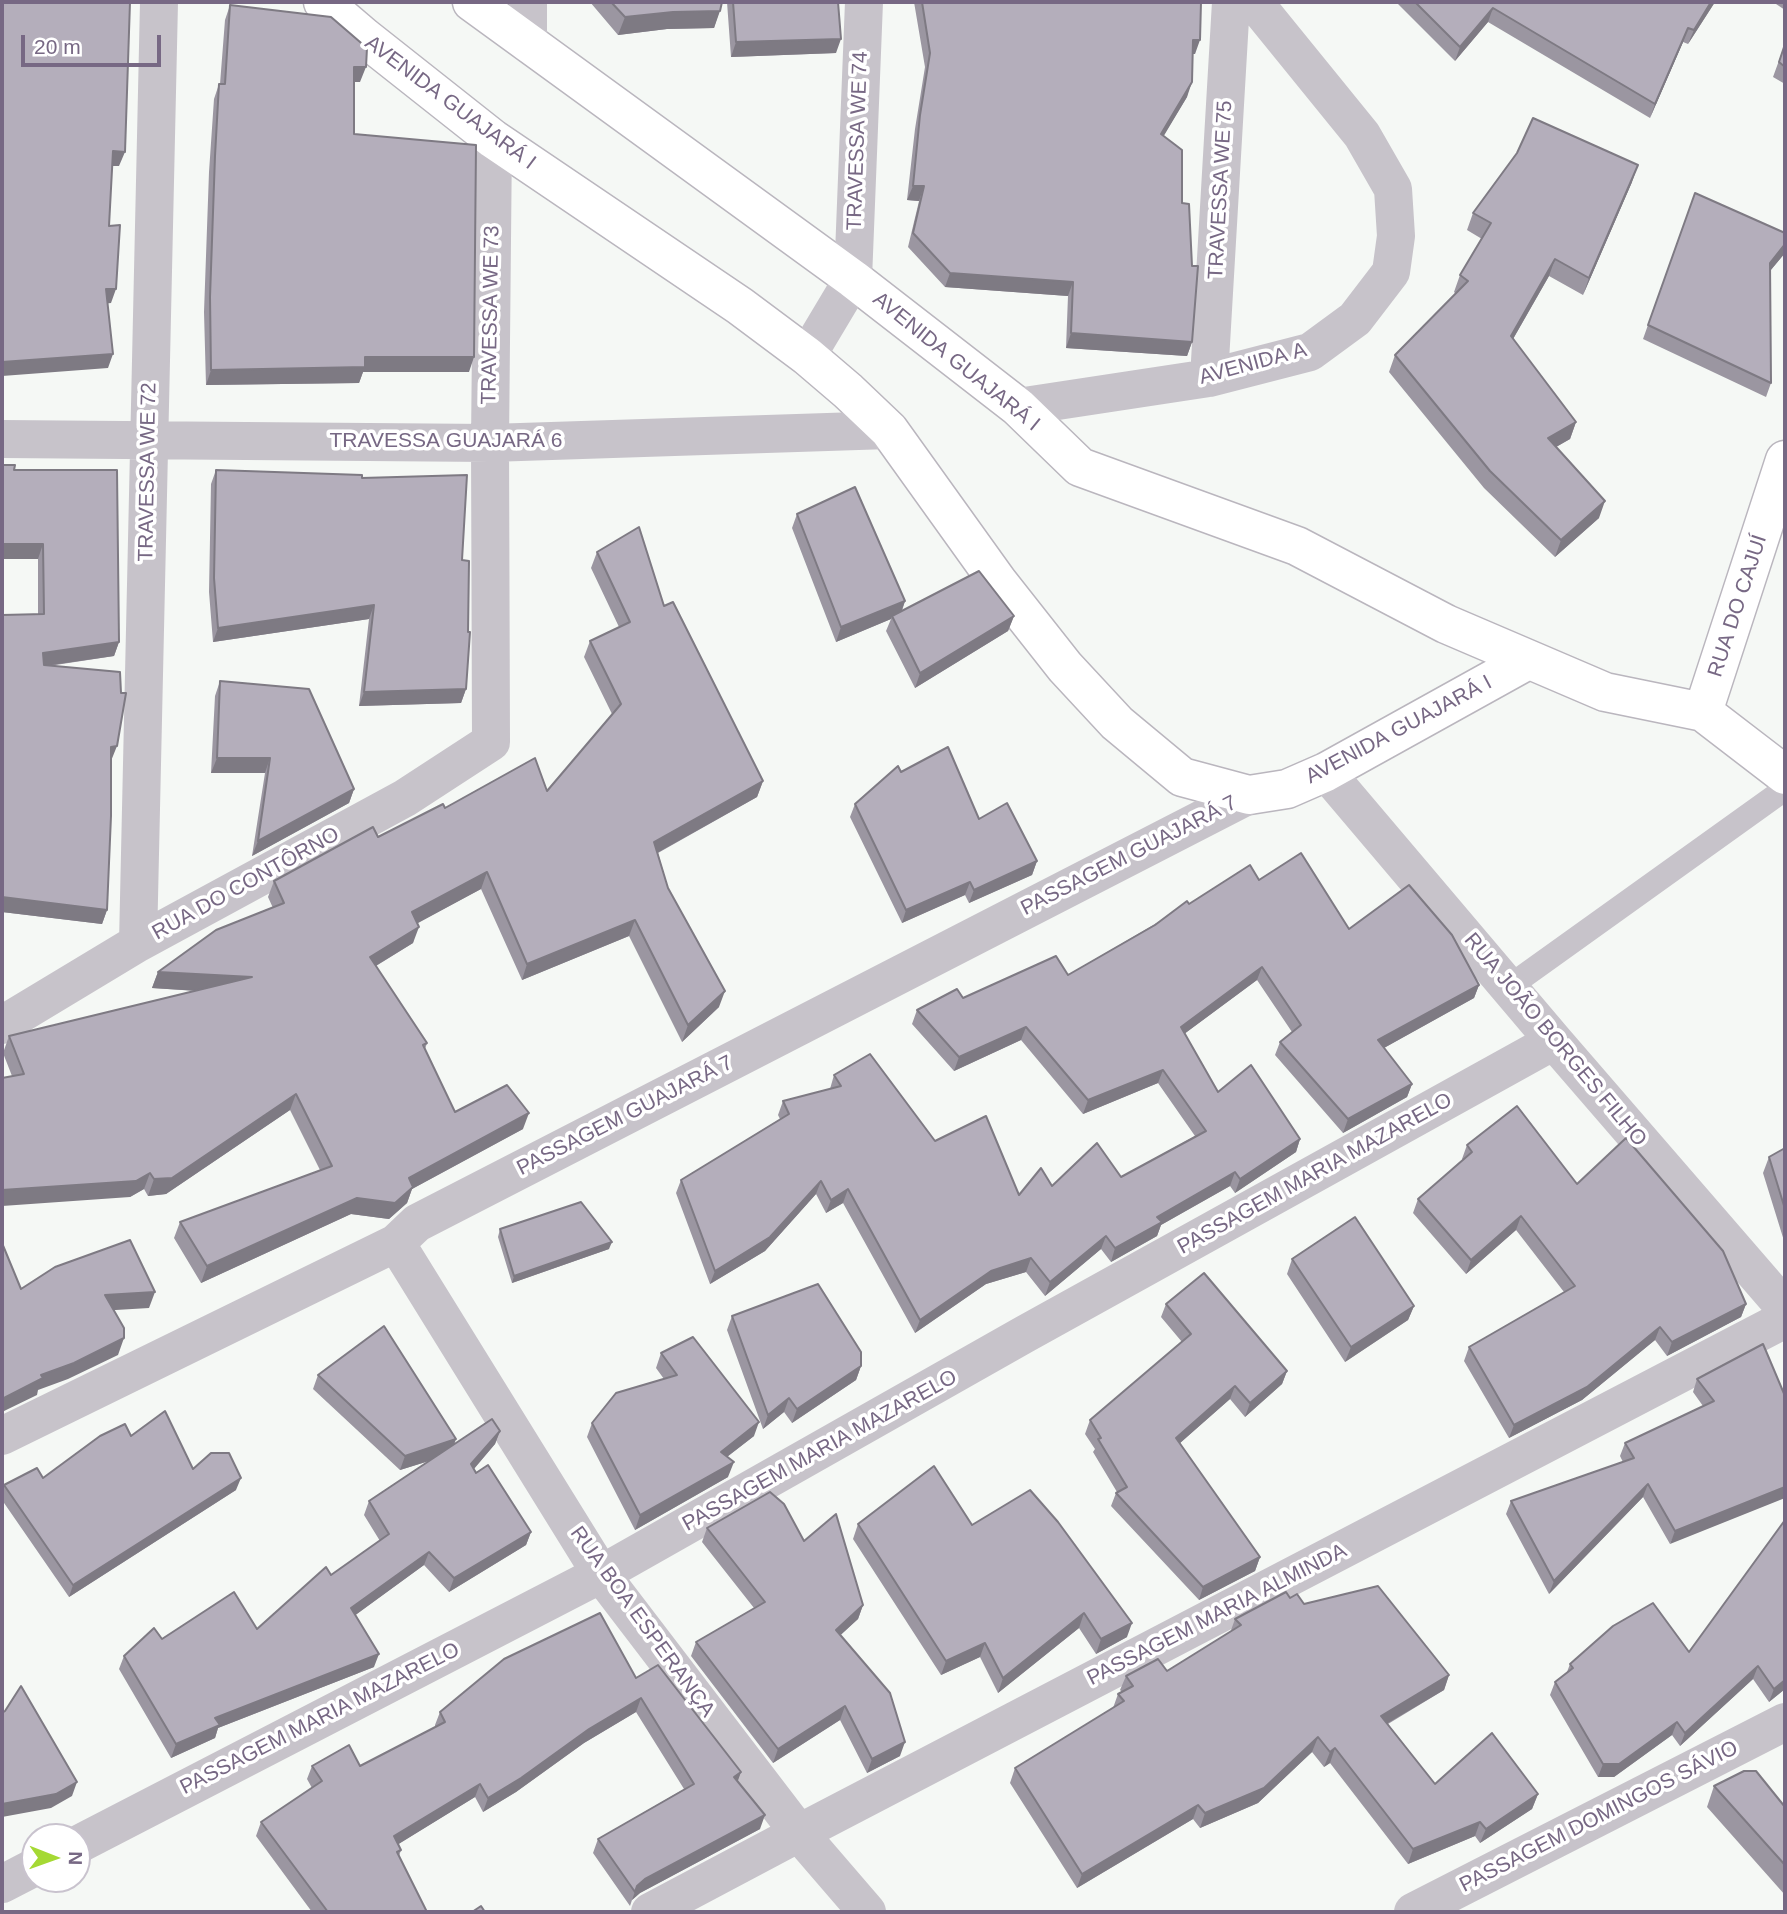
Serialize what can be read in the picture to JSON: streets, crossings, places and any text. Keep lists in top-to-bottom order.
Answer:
{
  "streets": {
    "main road": ["AVENIDA GUAJARÁ I", "RUA DO CAJUÍ"],
    "street": [
      "TRAVESSA WE 74",
      "TRAVESSA WE 75",
      "TRAVESSA WE 73",
      "AVENIDA A",
      "TRAVESSA GUAJARÁ 6",
      "TRAVESSA WE 72",
      "PASSAGEM GUAJARÁ 7",
      "RUA DO CONTÔRNO",
      "RUA JOÃO BORGES FILHO",
      "PASSAGEM MARIA MAZARELO",
      "PASSAGEM MARIA ALMINDA",
      "RUA BOA ESPERANÇA",
      "PASSAGEM DOMINGOS SÁVIO"
    ]
  },
  "crossings": [
    ["AVENIDA GUAJARÁ I", "TRAVESSA WE 74"],
    ["AVENIDA GUAJARÁ I", "TRAVESSA WE 73"],
    ["AVENIDA GUAJARÁ I", "AVENIDA A"],
    ["AVENIDA GUAJARÁ I", "TRAVESSA GUAJARÁ 6"],
    ["AVENIDA GUAJARÁ I", "PASSAGEM GUAJARÁ 7"],
    ["AVENIDA GUAJARÁ I", "RUA JOÃO BORGES FILHO"],
    ["TRAVESSA WE 75", "AVENIDA A"],
    ["TRAVESSA WE 73", "TRAVESSA GUAJARÁ 6"],
    ["TRAVESSA WE 73", "RUA DO CONTÔRNO"],
    ["TRAVESSA GUAJARÁ 6", "TRAVESSA WE 72"],
    ["TRAVESSA WE 72", "RUA DO CONTÔRNO"],
    ["PASSAGEM GUAJARÁ 7", "RUA BOA ESPERANÇA"],
    ["RUA JOÃO BORGES FILHO", "PASSAGEM MARIA MAZARELO"],
    ["PASSAGEM MARIA MAZARELO", "RUA BOA ESPERANÇA"],
    ["PASSAGEM MARIA ALMINDA", "RUA BOA ESPERANÇA"]
  ],
  "scale_bar": "20 m",
  "north": "right"
}
